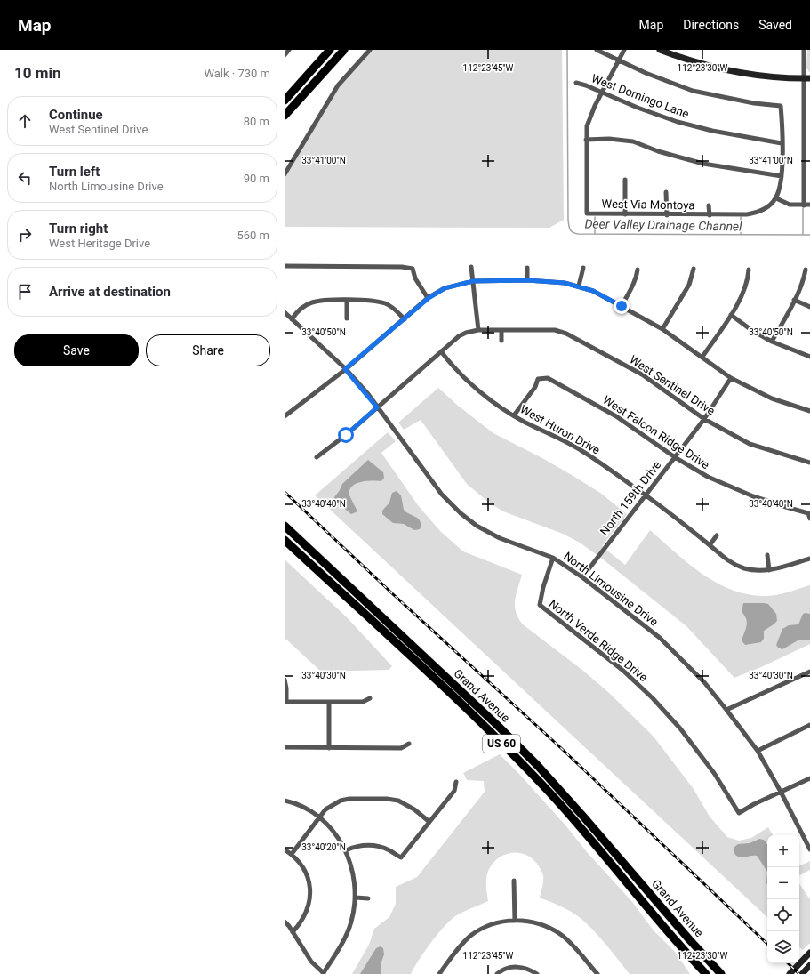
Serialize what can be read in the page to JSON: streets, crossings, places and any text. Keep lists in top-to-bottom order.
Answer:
{
  "streets": {
    "highway": ["Grand Avenue", "US 60"],
    "street": [
      "West Domingo Lane",
      "West Via Montoya",
      "West Sentinel Drive",
      "West Huron Drive",
      "West Falcon Ridge Drive",
      "North 159th Drive",
      "North Limousine Drive",
      "North Verde Ridge Drive"
    ]
  },
  "crossings": [
    ["West Sentinel Drive", "West Huron Drive"],
    ["West Sentinel Drive", "North 159th Drive"],
    ["West Sentinel Drive", "North Limousine Drive"],
    ["West Huron Drive", "West Falcon Ridge Drive"],
    ["West Huron Drive", "North 159th Drive"],
    ["West Falcon Ridge Drive", "North 159th Drive"],
    ["North 159th Drive", "North Limousine Drive"],
    ["North Limousine Drive", "North Verde Ridge Drive"]
  ],
  "water": ["Deer Valley Drainage Channel"],
  "page": {
    "header": "Map",
    "nav": ["Map", "Directions", "Saved"],
    "heading": ["10 min", "Walk · 730 m"],
    "list": [
      ["Continue", "West Sentinel Drive", "80 m"],
      ["Turn left", "North Limousine Drive", "90 m"],
      ["Turn right", "West Heritage Drive", "560 m"],
      "Arrive at destination"
    ],
    "buttons": ["Save", "Share"],
    "map_buttons": ["+", "−"]
  },
  "coordinates": [
    "112°23'45\"W",
    "112°23'30\"W",
    "33°41'00\"N",
    "33°40'50\"N",
    "33°40'40\"N",
    "33°40'30\"N",
    "33°40'20\"N"
  ]
}
